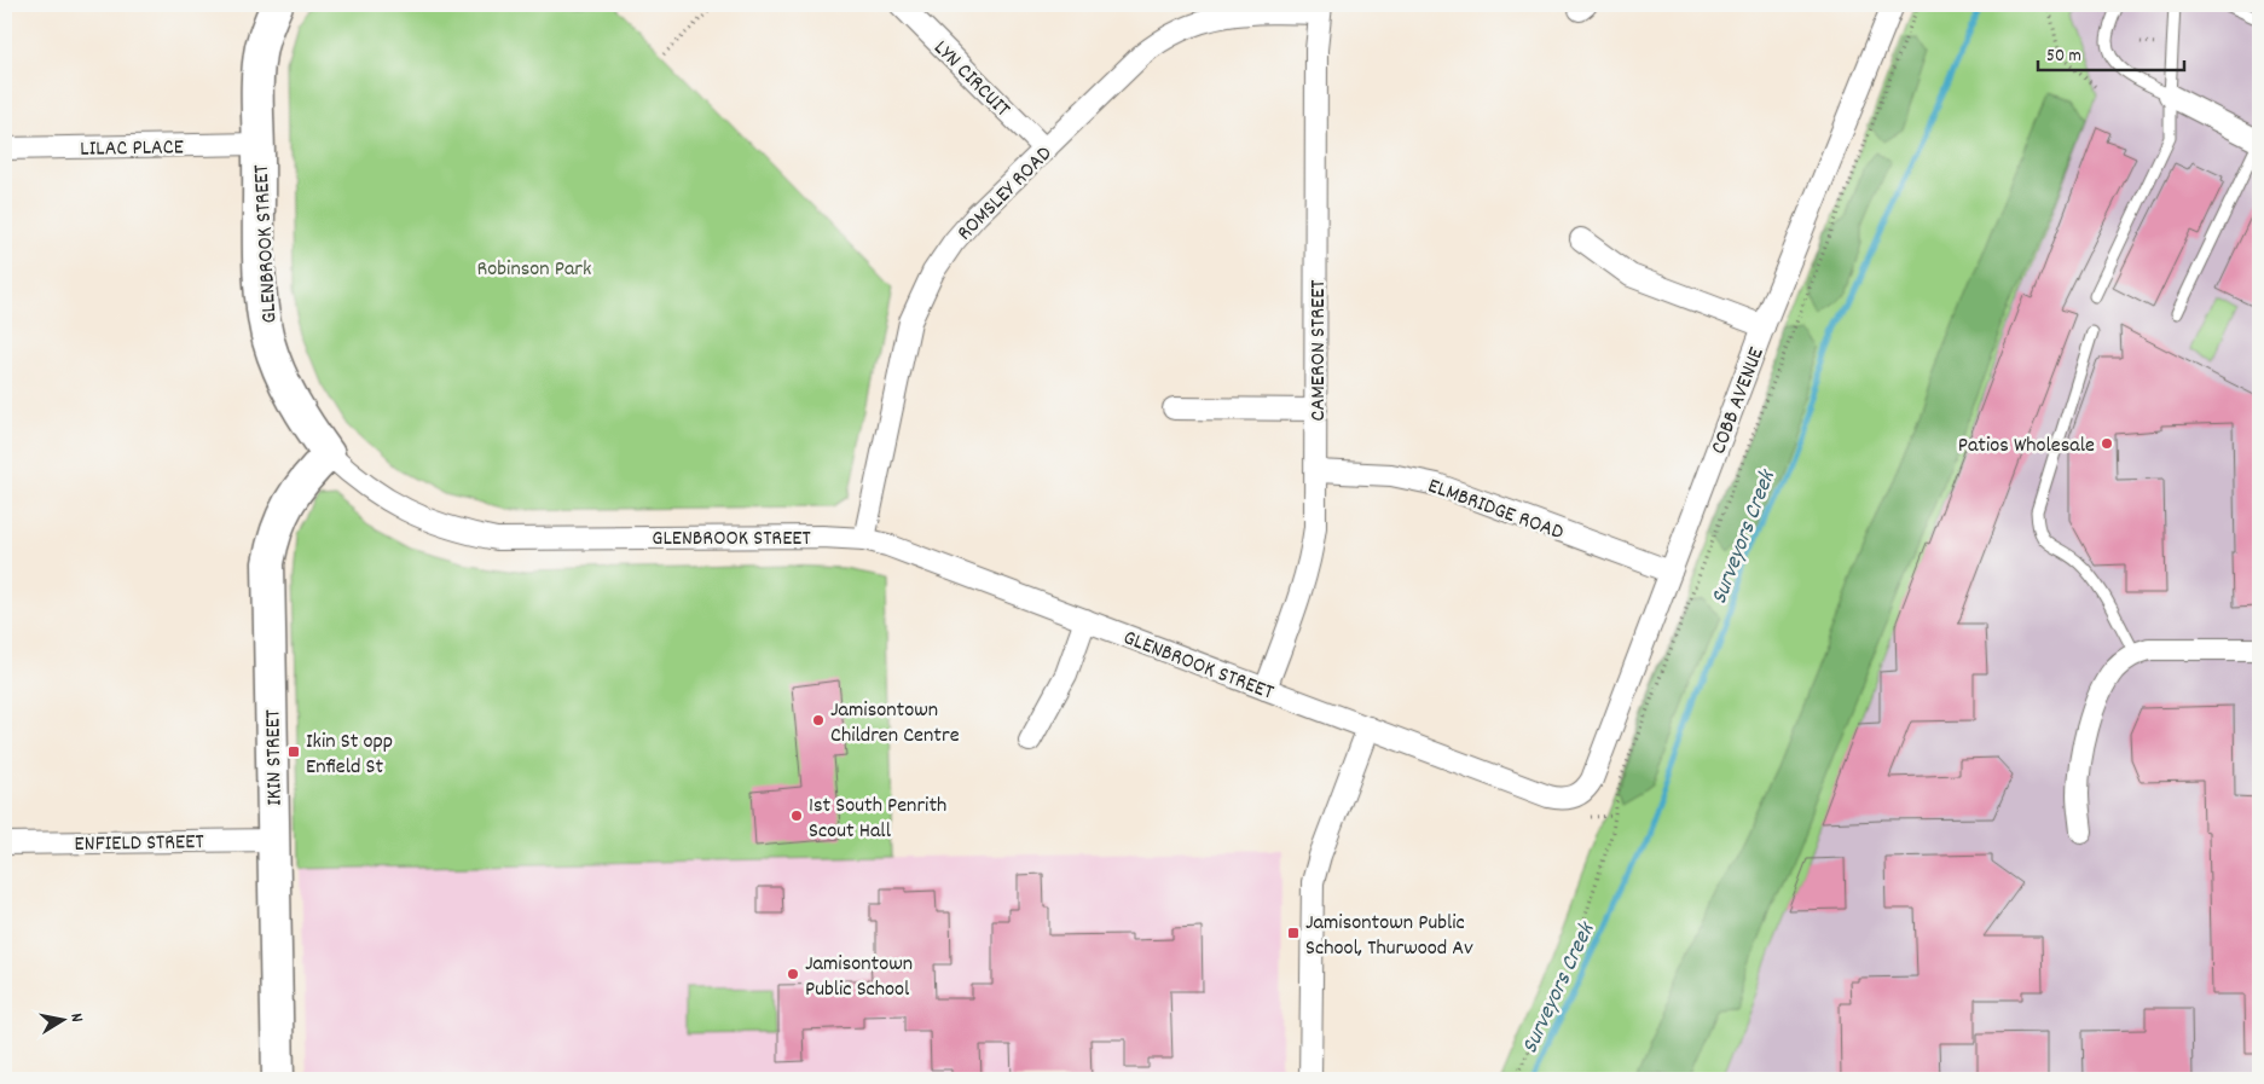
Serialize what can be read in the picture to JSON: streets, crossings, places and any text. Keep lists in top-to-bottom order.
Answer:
{
  "streets": {
    "street": [
      "LYN CIRCUIT",
      "LILAC PLACE",
      "ROMSLEY ROAD",
      "GLENBROOK STREET",
      "CAMERON STREET",
      "COBB AVENUE",
      "ELMBRIDGE ROAD",
      "IKIN STREET",
      "ENFIELD STREET"
    ]
  },
  "crossings": [
    ["LYN CIRCUIT", "ROMSLEY ROAD"],
    ["LILAC PLACE", "GLENBROOK STREET"],
    ["ROMSLEY ROAD", "GLENBROOK STREET"],
    ["ROMSLEY ROAD", "CAMERON STREET"],
    ["GLENBROOK STREET", "CAMERON STREET"],
    ["GLENBROOK STREET", "COBB AVENUE"],
    ["GLENBROOK STREET", "IKIN STREET"],
    ["CAMERON STREET", "ELMBRIDGE ROAD"],
    ["COBB AVENUE", "ELMBRIDGE ROAD"],
    ["IKIN STREET", "ENFIELD STREET"]
  ],
  "water": ["Surveyors Creek"],
  "parks": ["Robinson Park"],
  "places": {
    "other": [
      "Patios Wholesale",
      "Jamisontown Children Centre",
      "1st South Penrith Scout Hall",
      "Jamisontown Public School"
    ],
    "transit": ["Ikin St opp Enfield St", "Jamisontown Public School, Thurwood Av"]
  },
  "scale_bar": "50 m",
  "north": "right"
}
